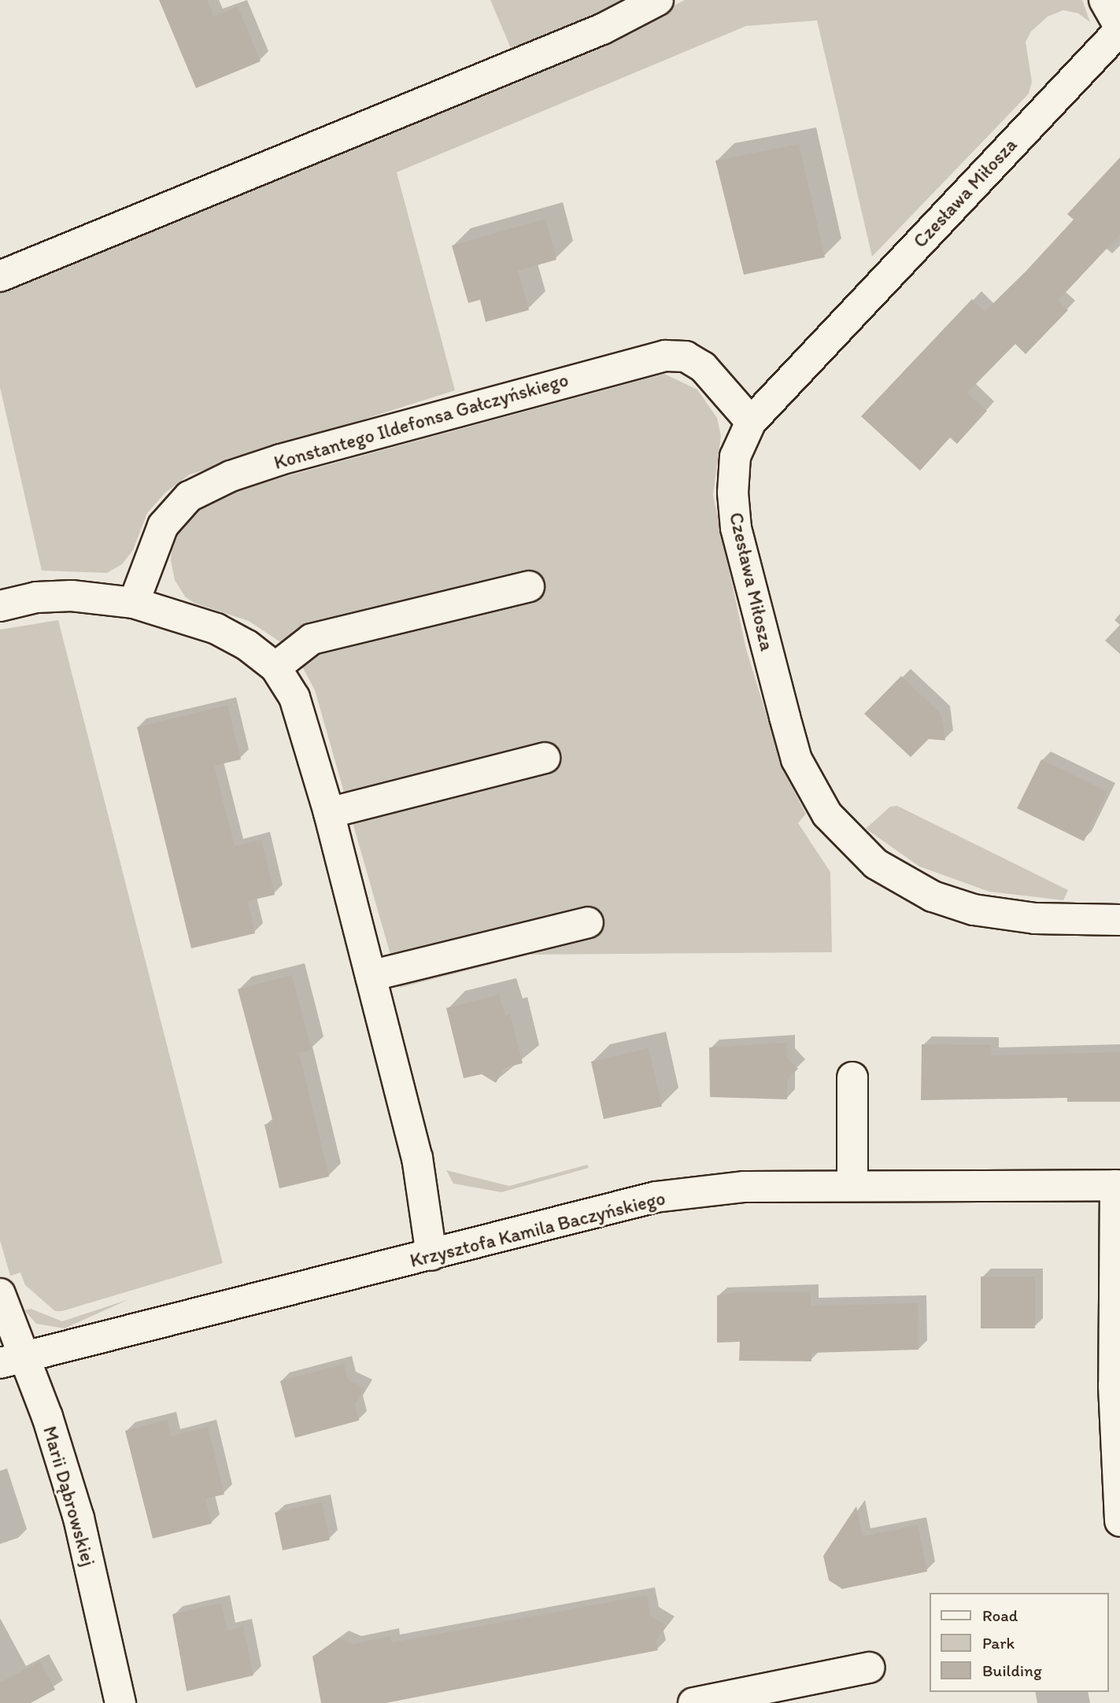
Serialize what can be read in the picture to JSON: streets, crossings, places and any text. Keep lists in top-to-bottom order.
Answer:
{
  "streets": {
    "street": [
      "Czesława Miłosza",
      "Konstantego Ildefonsa Gałczyńskiego",
      "Krzysztofa Kamila Baczyńskiego",
      "Marii Dąbrowskiej"
    ]
  },
  "crossings": [
    ["Czesława Miłosza", "Konstantego Ildefonsa Gałczyńskiego"],
    ["Krzysztofa Kamila Baczyńskiego", "Marii Dąbrowskiej"]
  ],
  "legend": ["Road", "Park", "Building"]
}
